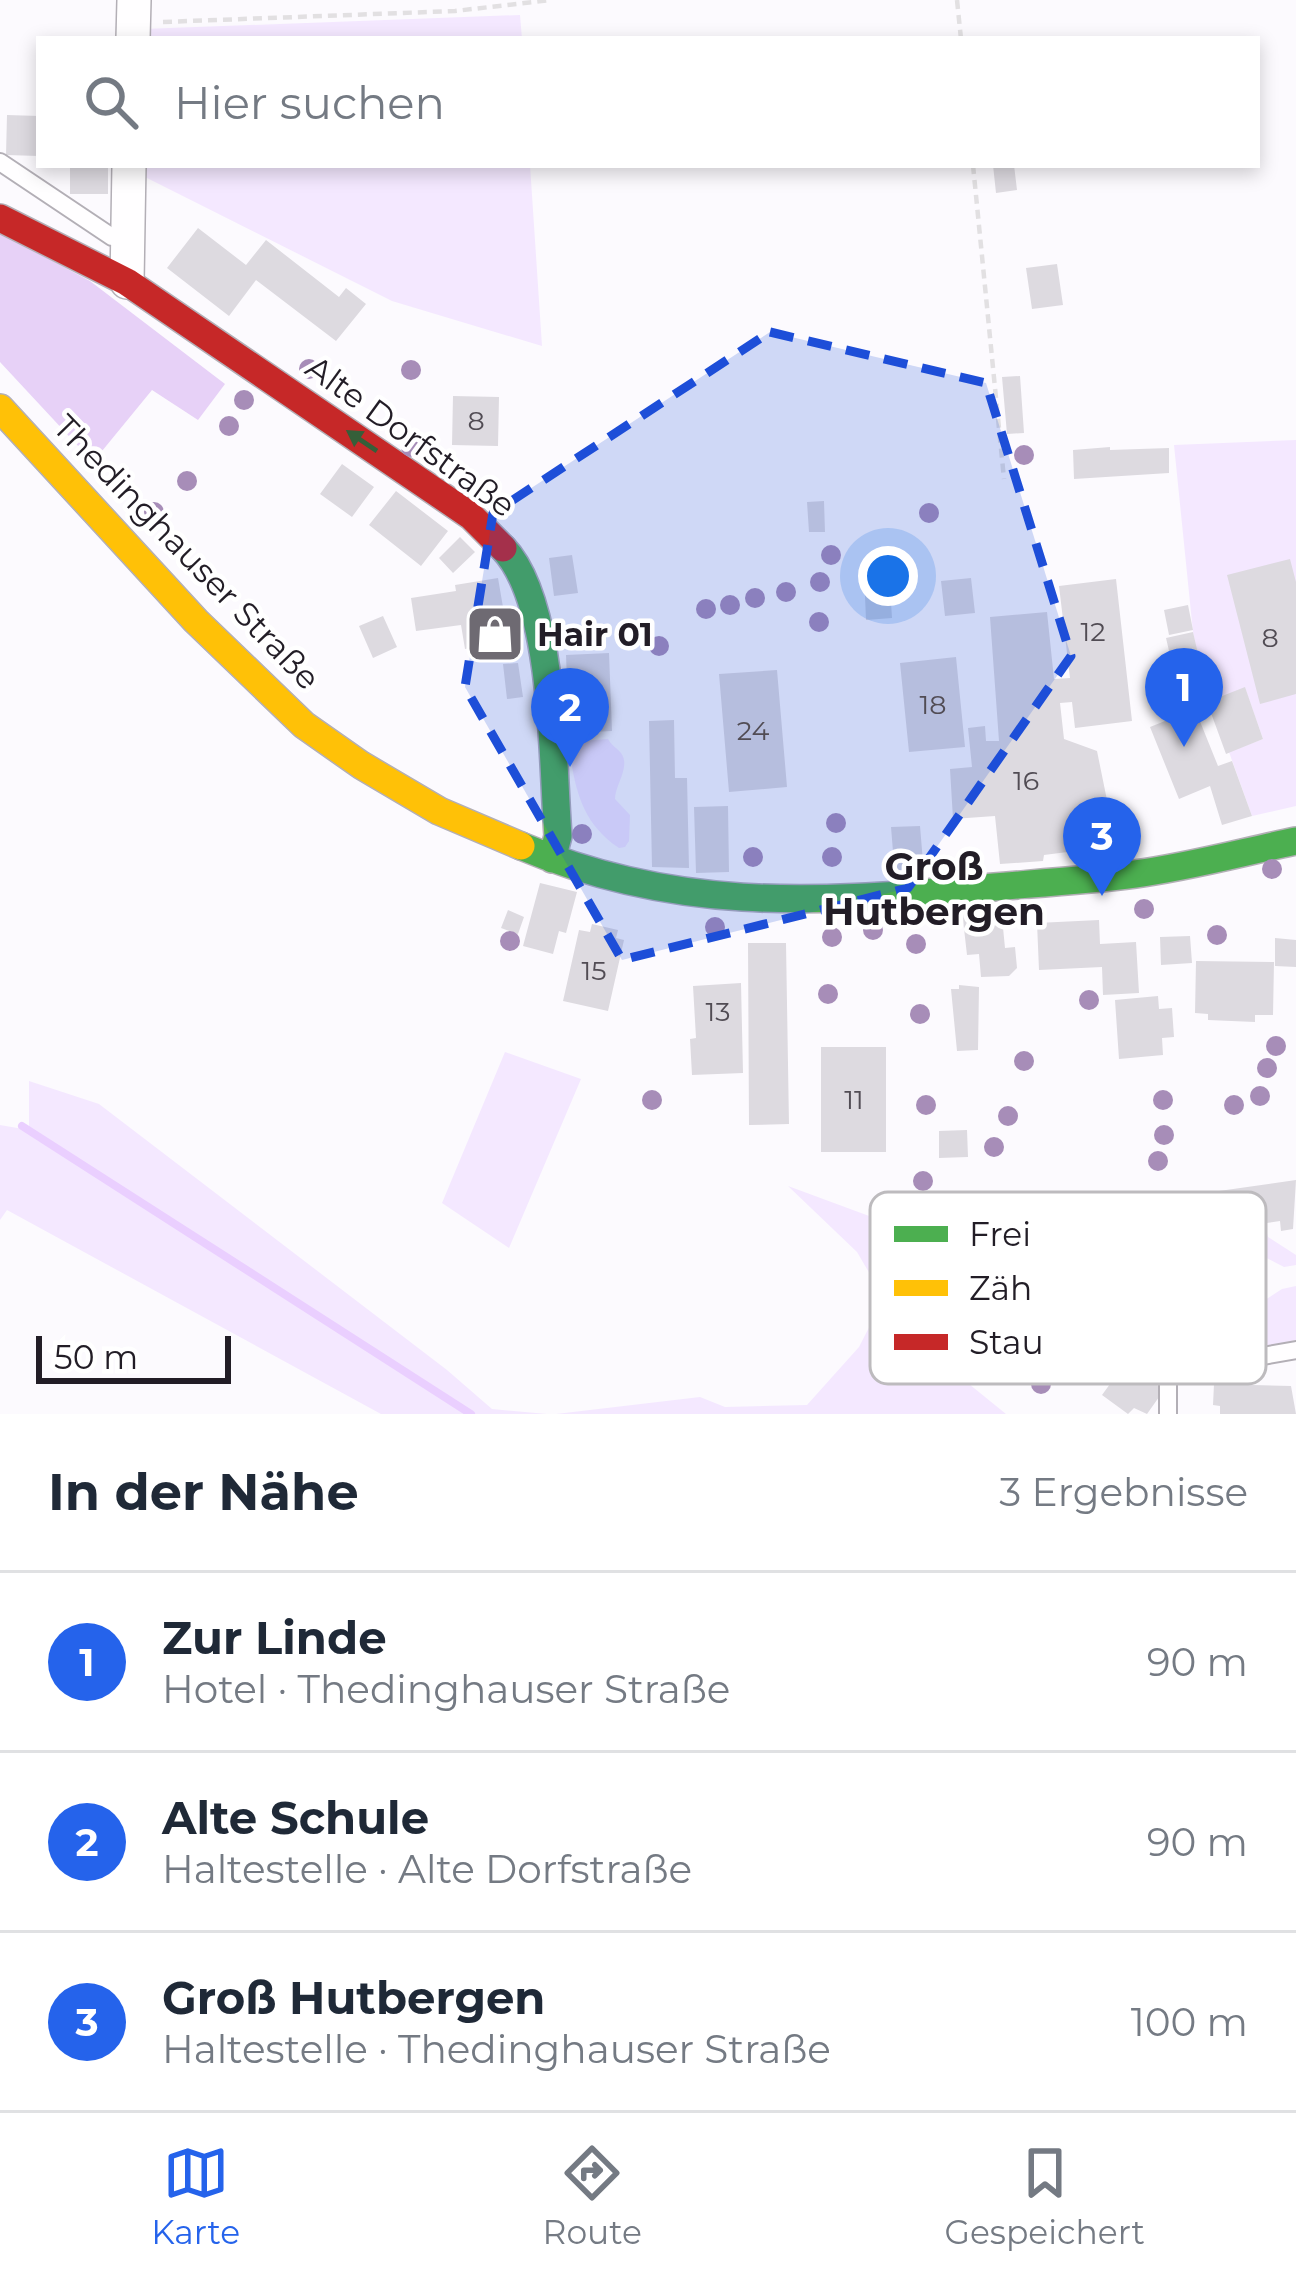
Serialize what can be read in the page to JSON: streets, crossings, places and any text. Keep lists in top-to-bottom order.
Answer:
{
  "streets": {
    "main road": ["Alte Dorfstraße", "Thedinghauser Straße"]
  },
  "crossings": [
    ["Alte Dorfstraße", "Thedinghauser Straße"]
  ],
  "one_way": ["Alte Dorfstraße"],
  "districts": ["Groß Hutbergen"],
  "places": {
    "shop": ["Hair 01"]
  },
  "house_numbers": [
    "8",
    "12",
    "8",
    "18",
    "24",
    "16",
    "15",
    "13",
    "11"
  ],
  "legend": ["Frei", "Zäh", "Stau"],
  "scale_bar": "50 m",
  "page": {
    "search": "Hier suchen",
    "pins": ["1", "2", "3"],
    "scale": "50 m",
    "heading": ["In der Nähe", "3 Ergebnisse"],
    "list": [
      {
        "mark": "1",
        "name": "Zur Linde",
        "note": "Hotel · Thedinghauser Straße",
        "value": "90 m"
      },
      {
        "mark": "2",
        "name": "Alte Schule",
        "note": "Haltestelle · Alte Dorfstraße",
        "value": "90 m"
      },
      {
        "mark": "3",
        "name": "Groß Hutbergen",
        "note": "Haltestelle · Thedinghauser Straße",
        "value": "100 m"
      }
    ],
    "nav": ["Karte", "Route", "Gespeichert"]
  }
}
